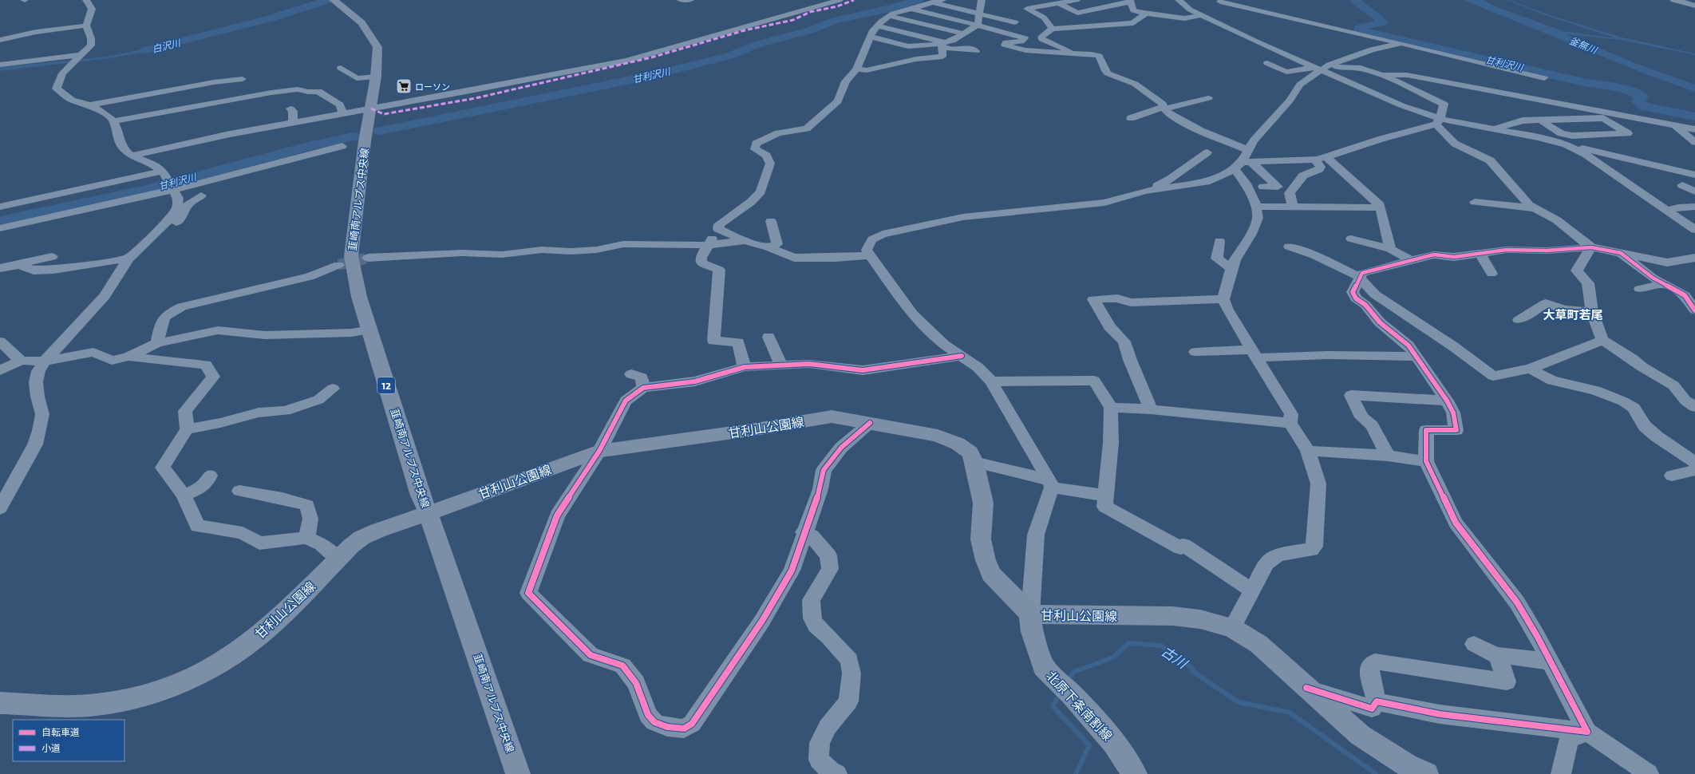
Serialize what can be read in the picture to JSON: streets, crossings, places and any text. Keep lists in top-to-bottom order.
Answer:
{
  "streets": {
    "main road": [
      "韮崎南アルプス中央線",
      "12",
      "甘利山公園線",
      "北原下条南割線"
    ]
  },
  "crossings": [
    ["韮崎南アルプス中央線", "甘利山公園線"],
    ["甘利山公園線", "北原下条南割線"]
  ],
  "districts": ["大草町若尾"],
  "water": [
    "釜無川",
    "白沢川",
    "甘利沢川",
    "古川"
  ],
  "places": {
    "supermarket": ["ローソン"]
  },
  "legend": ["自転車道", "小道"]
}
